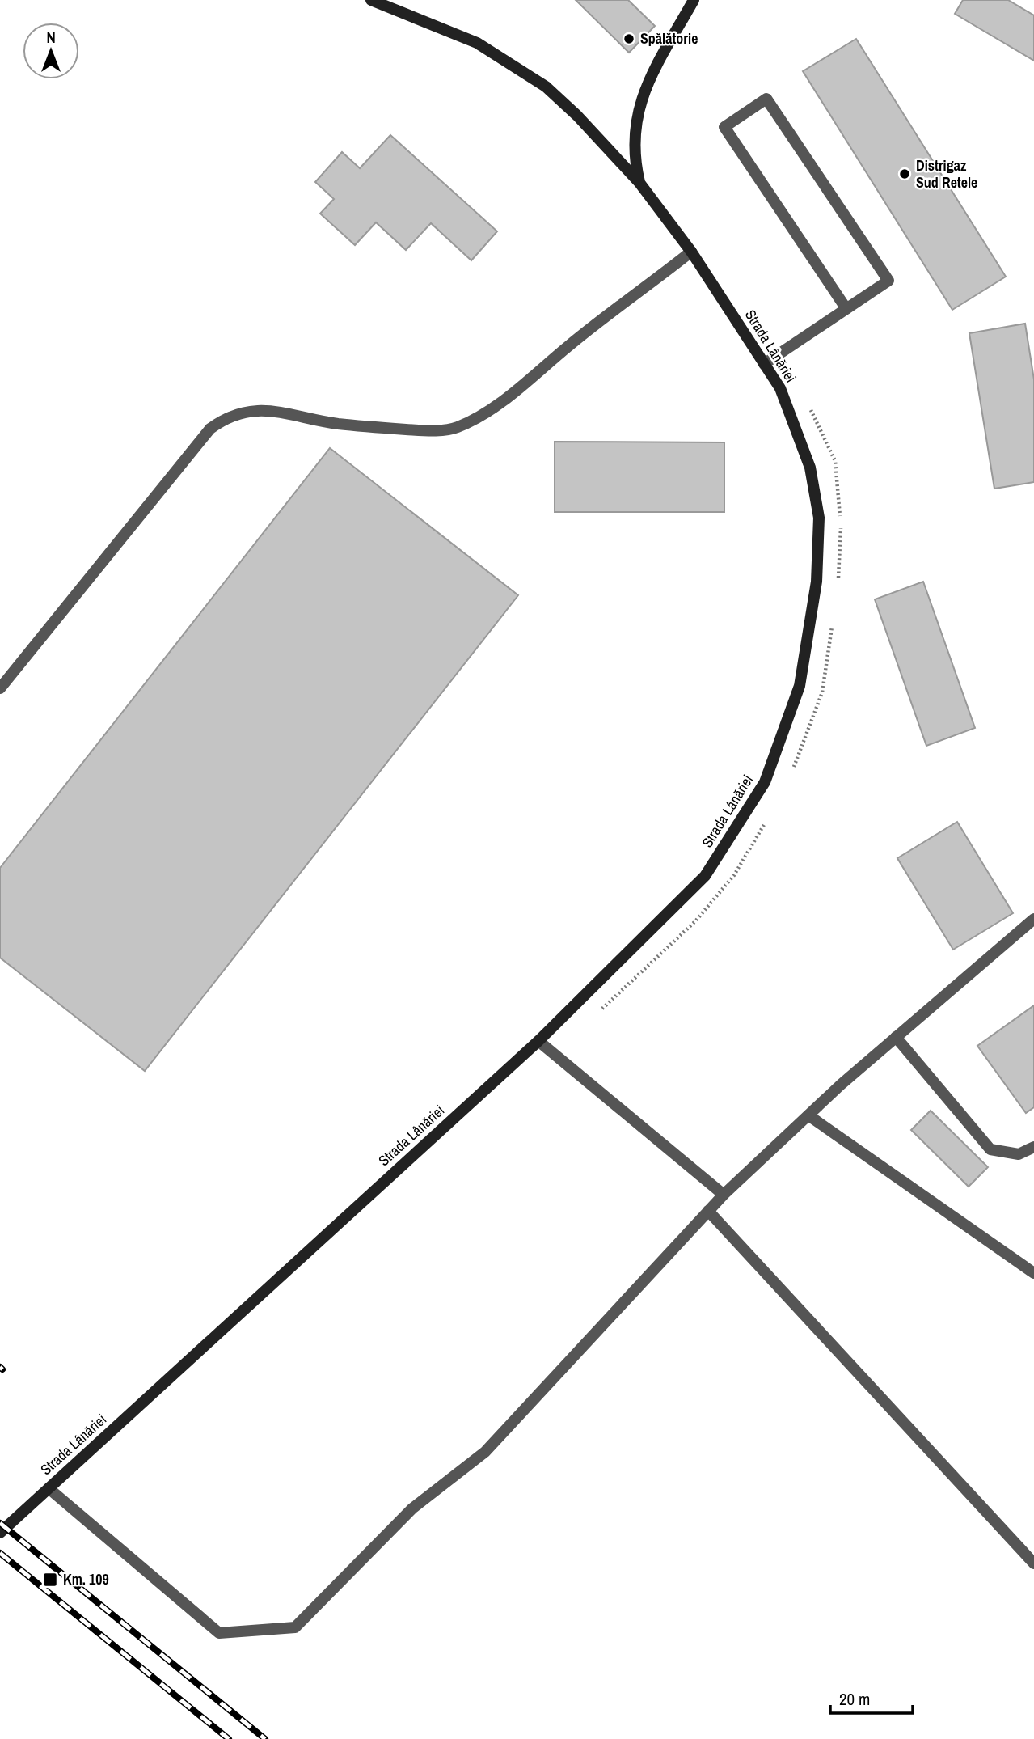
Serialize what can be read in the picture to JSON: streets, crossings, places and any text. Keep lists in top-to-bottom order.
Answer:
{
  "streets": {
    "street": ["Strada Lânăriei"]
  },
  "places": {
    "other": ["Spălătorie", "Distrigaz Sud Retele"],
    "transit": ["Km. 109"]
  },
  "scale_bar": "20 m",
  "north": "top"
}
